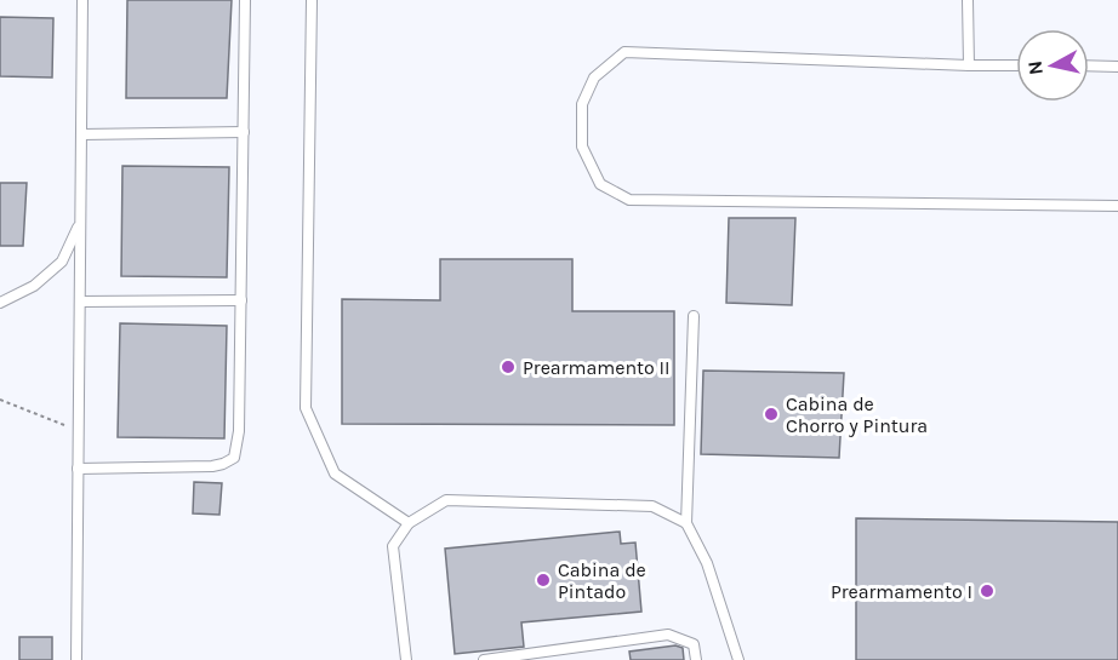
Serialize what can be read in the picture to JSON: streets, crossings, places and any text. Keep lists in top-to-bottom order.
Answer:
{
  "places": [
    "Prearmamento II",
    "Cabina de Chorro y Pintura",
    "Cabina de Pintado",
    "Prearmamento I"
  ],
  "north": "left"
}
